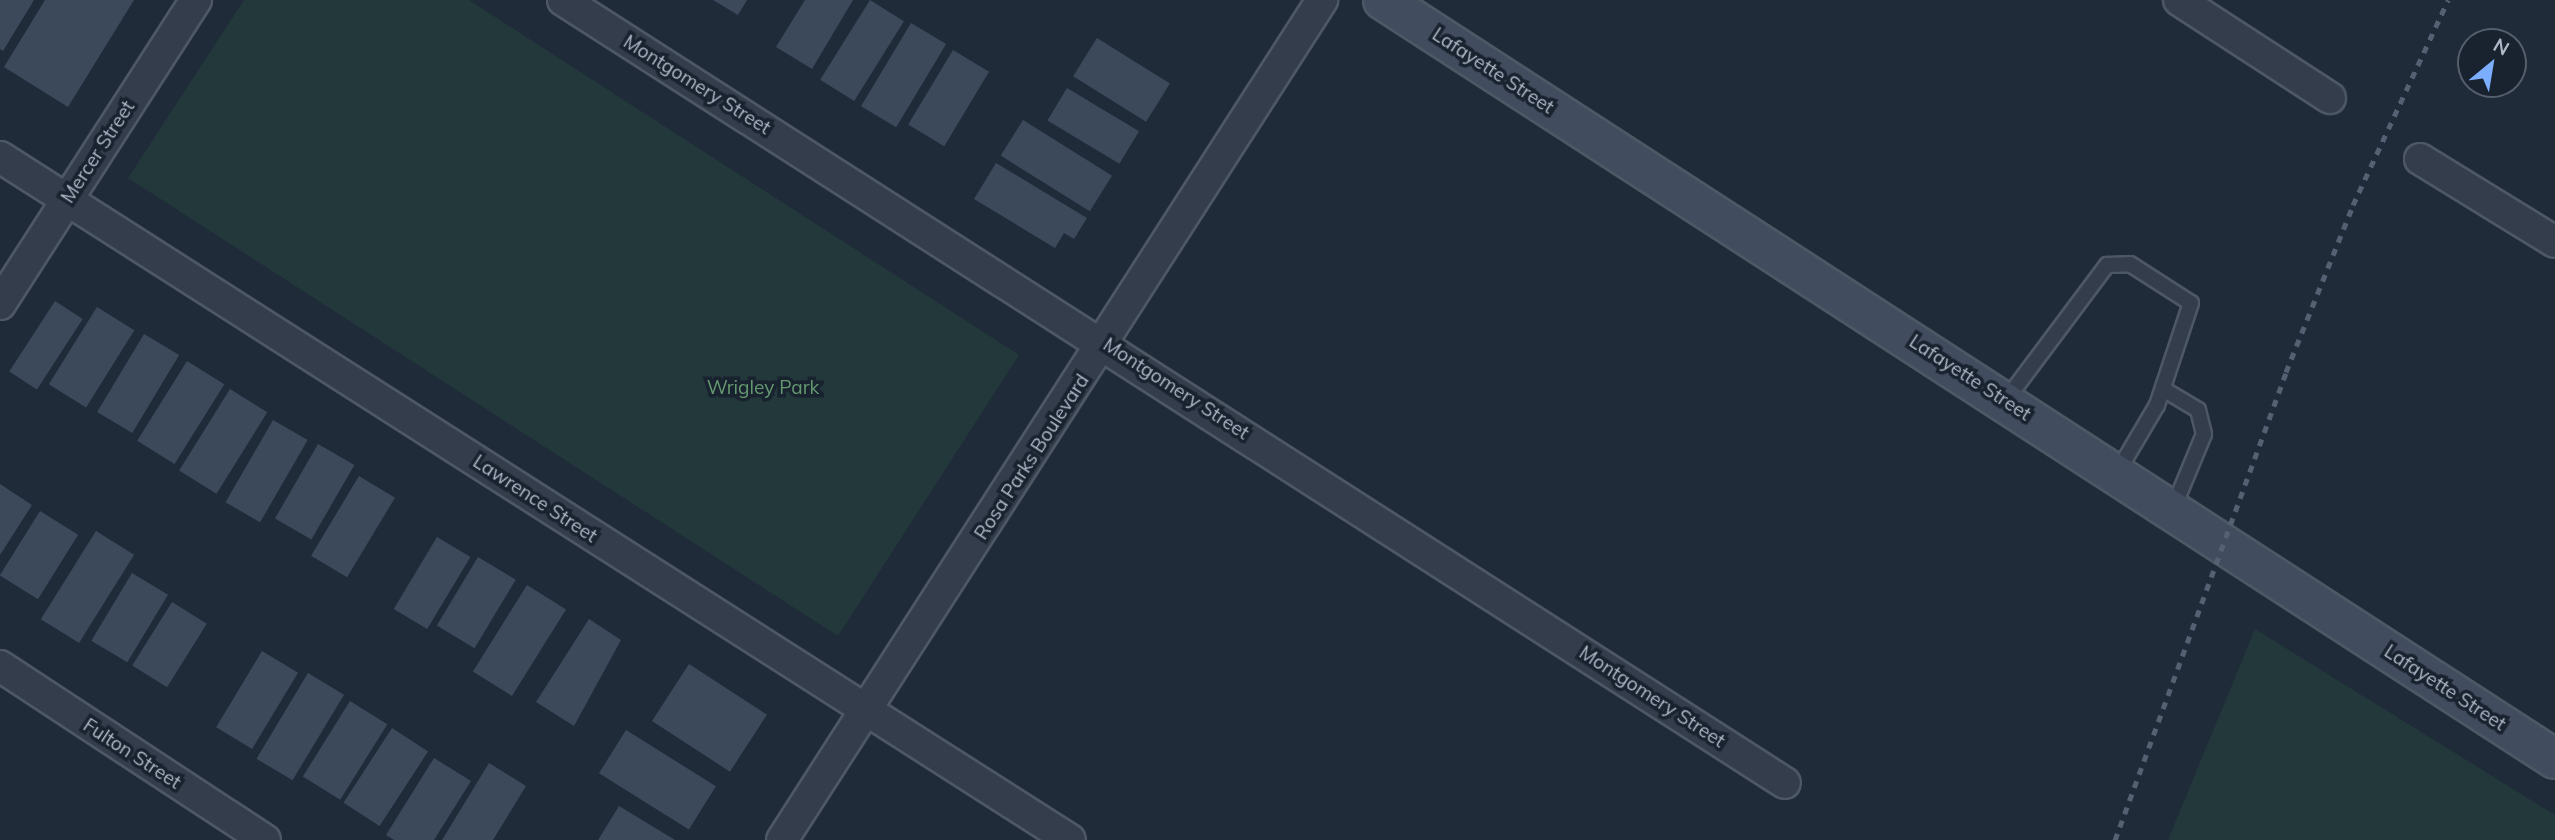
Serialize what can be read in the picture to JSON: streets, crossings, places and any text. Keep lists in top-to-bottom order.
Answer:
{
  "streets": {
    "main road": ["Lafayette Street"],
    "street": [
      "Montgomery Street",
      "Mercer Street",
      "Rosa Parks Boulevard",
      "Lawrence Street",
      "Fulton Street"
    ]
  },
  "crossings": [
    ["Montgomery Street", "Rosa Parks Boulevard"],
    ["Mercer Street", "Lawrence Street"],
    ["Rosa Parks Boulevard", "Lawrence Street"]
  ],
  "parks": ["Wrigley Park"],
  "north": "top right"
}
